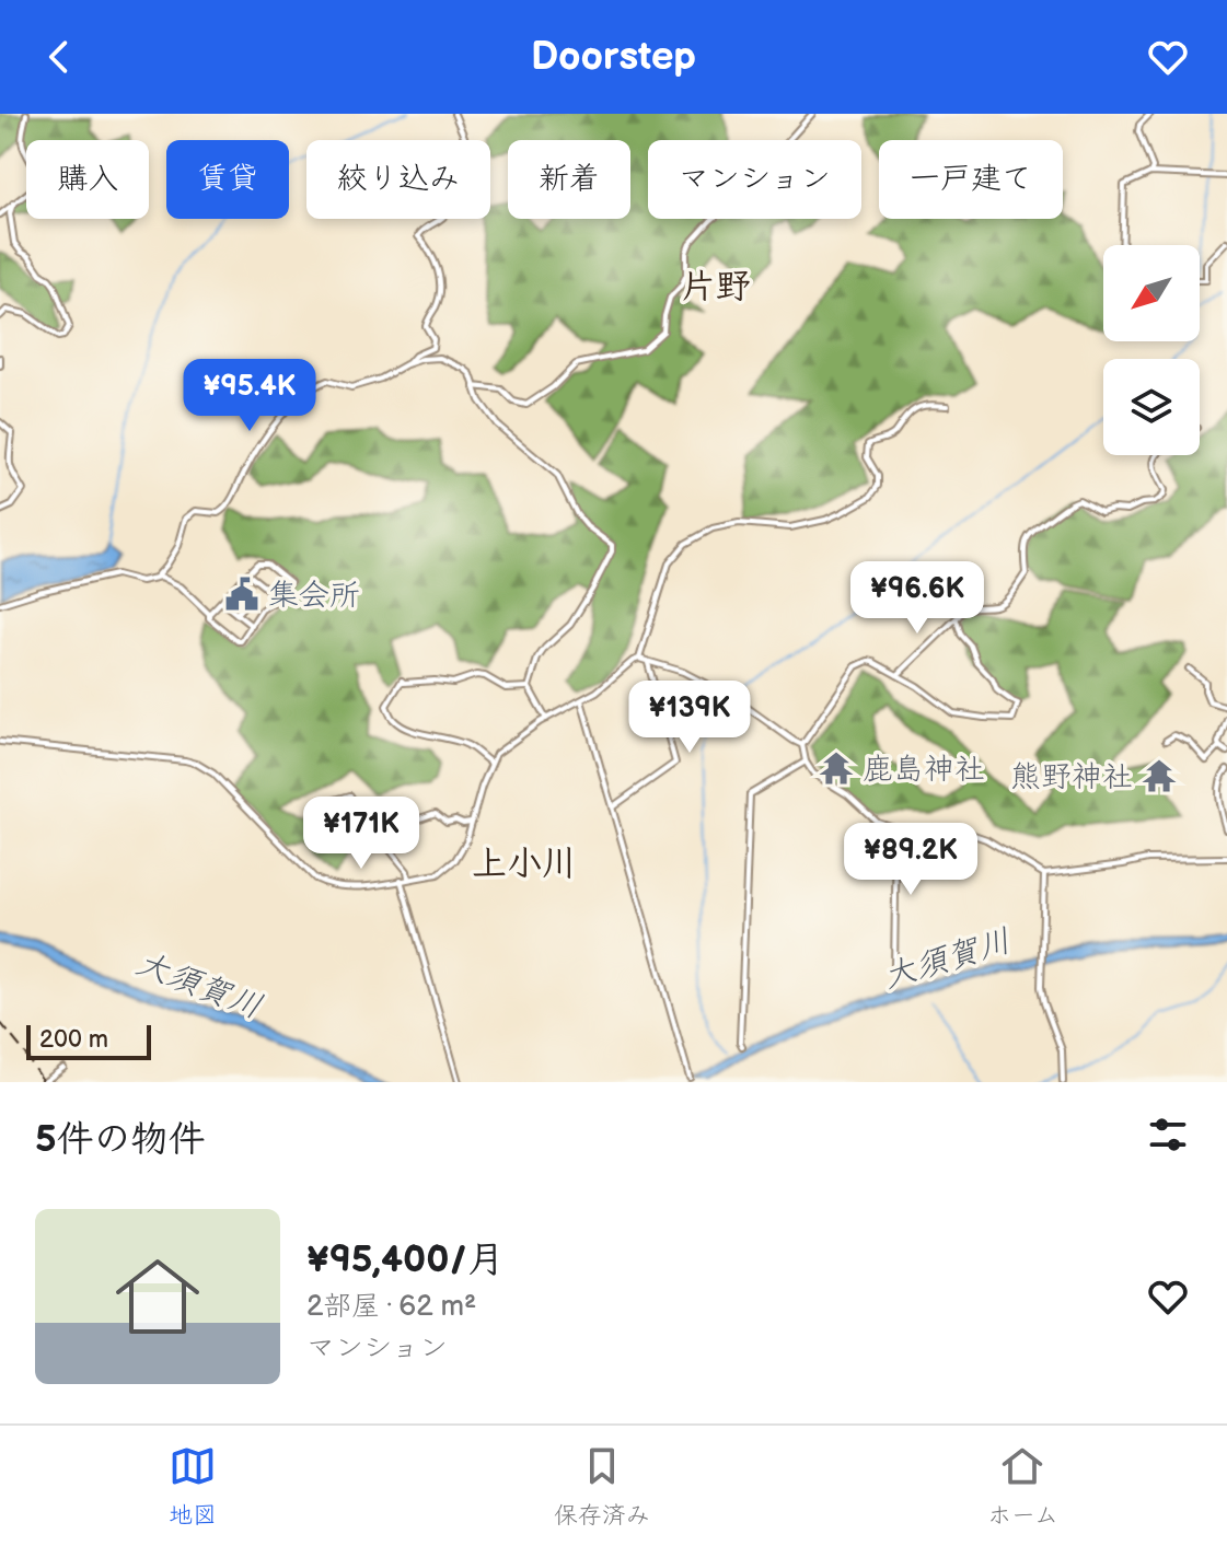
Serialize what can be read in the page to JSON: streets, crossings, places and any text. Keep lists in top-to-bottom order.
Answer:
{
  "districts": ["片野", "上小川"],
  "water": ["大須賀川"],
  "places": {
    "public building": ["集会所"],
    "temple": ["鹿島神社", "熊野神社"]
  },
  "scale_bar": "200 m",
  "north": "bottom left",
  "page": {
    "header": "Doorstep",
    "chip": [
      "購入",
      "賃貸",
      "絞り込み",
      "新着",
      "マンション",
      "一戸建て"
    ],
    "price": [
      "¥95.4K",
      "¥96.6K",
      "¥139K",
      "¥171K",
      "¥89.2K"
    ],
    "scale": "200 m",
    "heading": "5件の物件",
    "list": [
      {
        "name": "¥95,400/月",
        "note": "2部屋 · 62 m² · マンション"
      }
    ],
    "tabs": ["地図", "保存済み", "ホーム"]
  }
}
